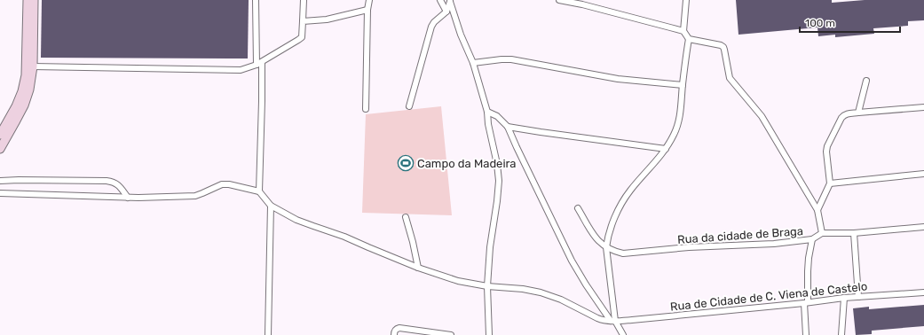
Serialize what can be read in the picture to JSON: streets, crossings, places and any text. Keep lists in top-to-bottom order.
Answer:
{
  "streets": {
    "street": ["Rua da cidade de Braga", "Rua de Cidade de C. Viena de Castelo"]
  },
  "places": {
    "sports": ["Campo da Madeira"]
  },
  "scale_bar": "100 m"
}
